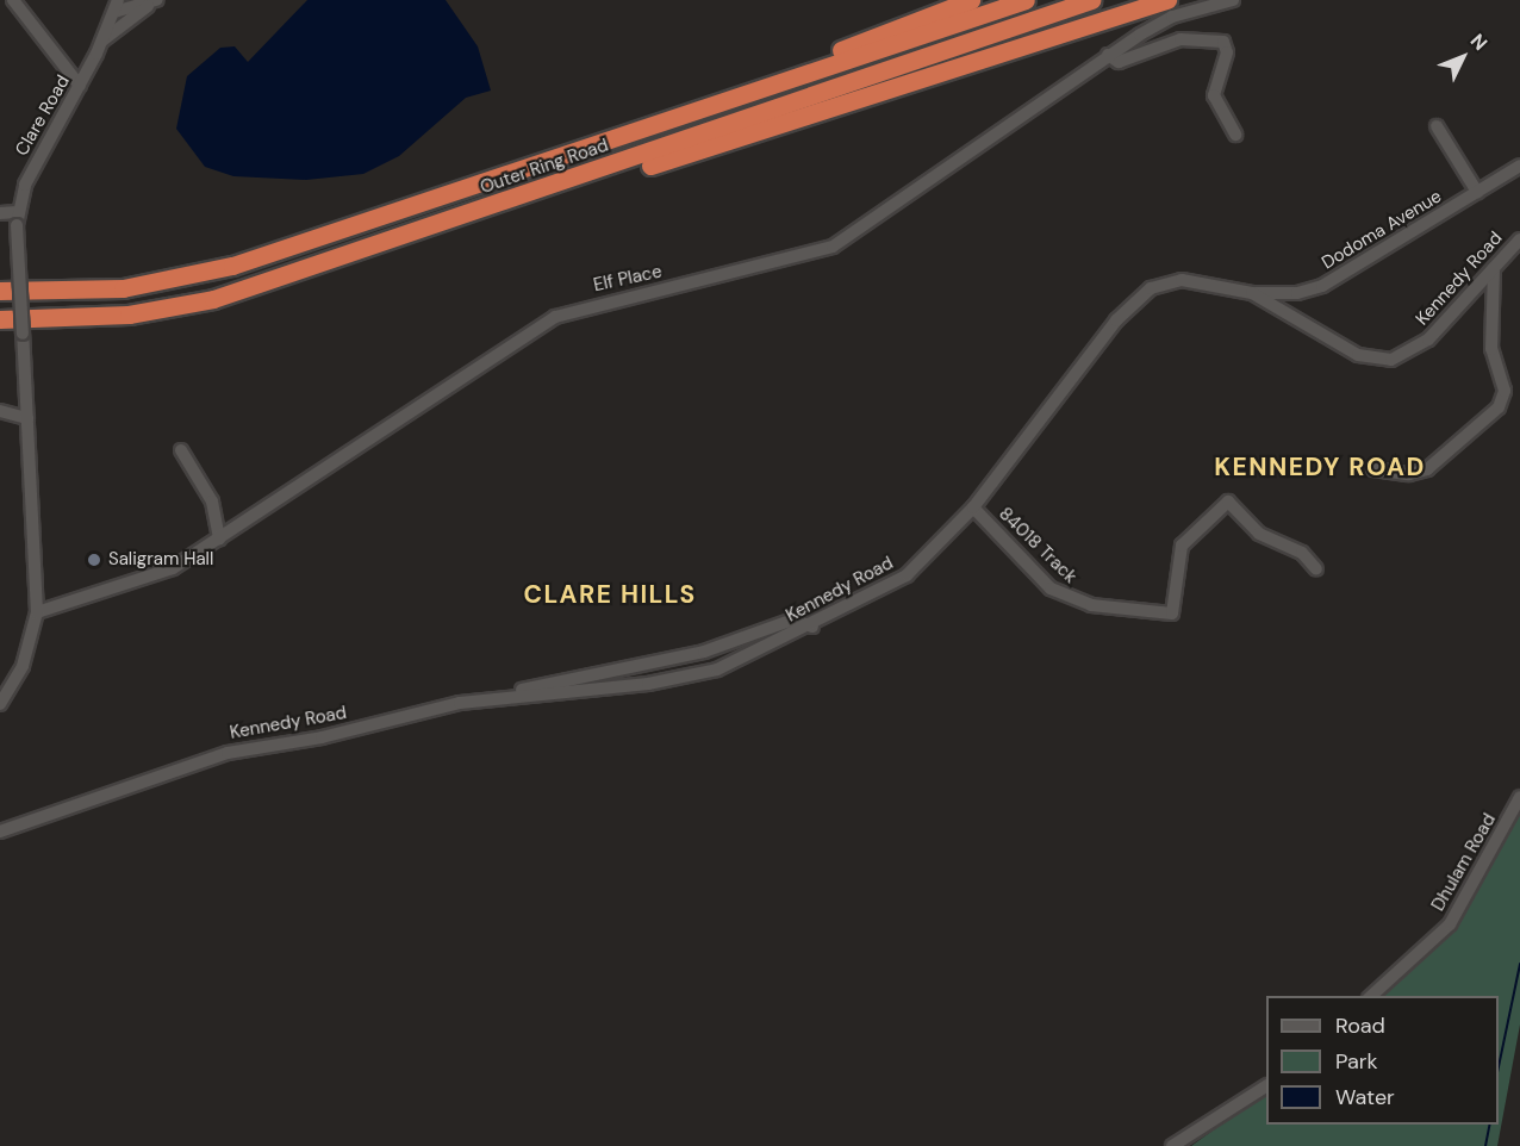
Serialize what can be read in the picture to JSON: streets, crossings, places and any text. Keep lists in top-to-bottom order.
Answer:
{
  "streets": {
    "highway": ["Outer Ring Road"],
    "street": [
      "Clare Road",
      "Dodoma Avenue",
      "Elf Place",
      "Kennedy Road",
      "84018 Track",
      "Dhulam Road"
    ]
  },
  "crossings": [
    ["Clare Road", "Elf Place"],
    ["Dodoma Avenue", "Kennedy Road"],
    ["Kennedy Road", "84018 Track"]
  ],
  "districts": ["KENNEDY ROAD", "CLARE HILLS"],
  "places": ["Saligram Hall"],
  "legend": ["Road", "Park", "Water"],
  "north": "top right"
}
